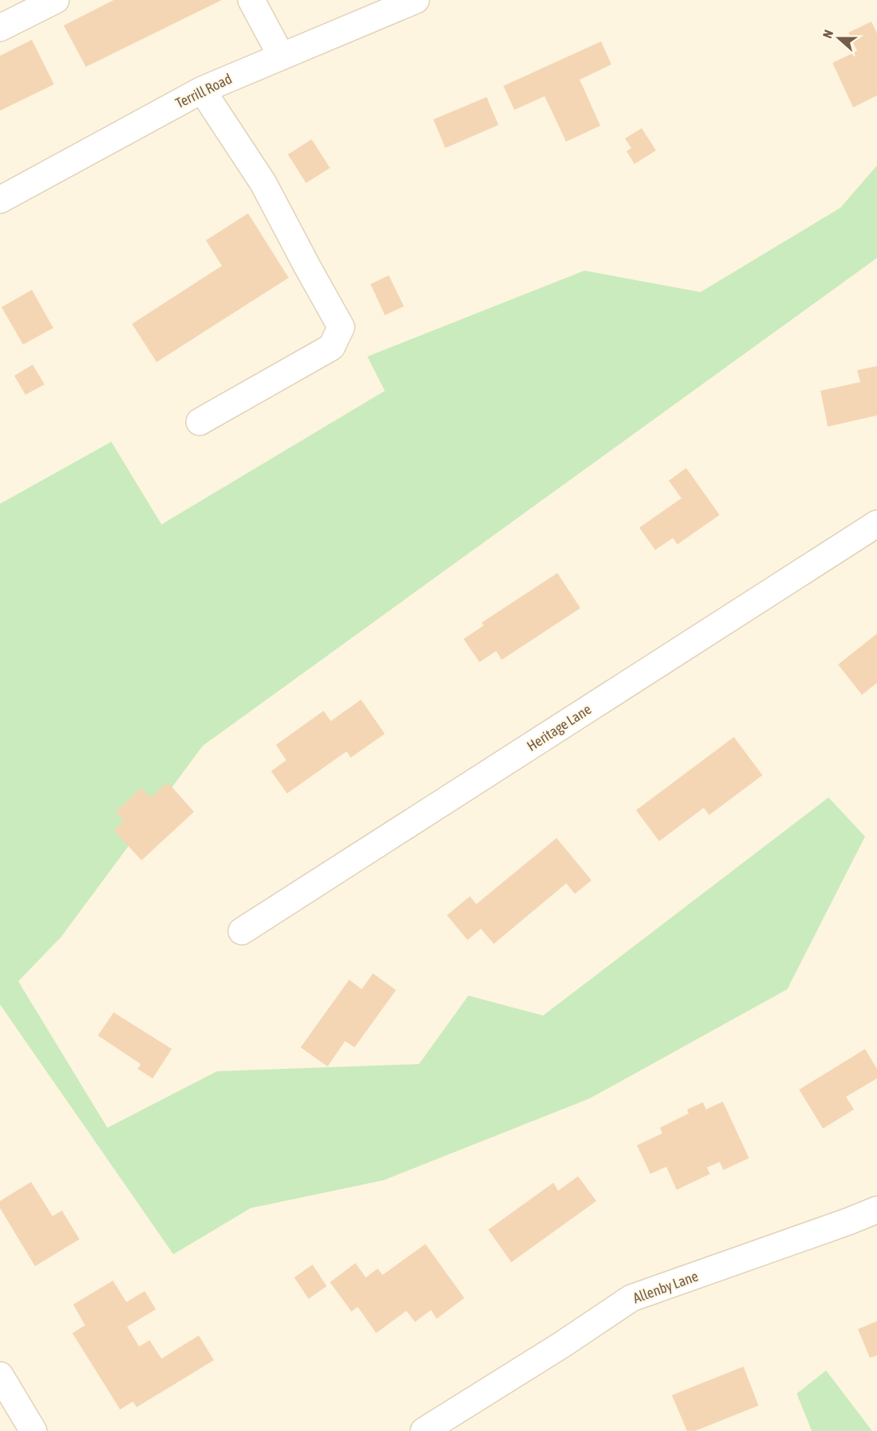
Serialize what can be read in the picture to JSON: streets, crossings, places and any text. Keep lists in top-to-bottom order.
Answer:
{
  "streets": {
    "street": ["Terrill Road", "Heritage Lane", "Allenby Lane"]
  },
  "north": "left"
}
